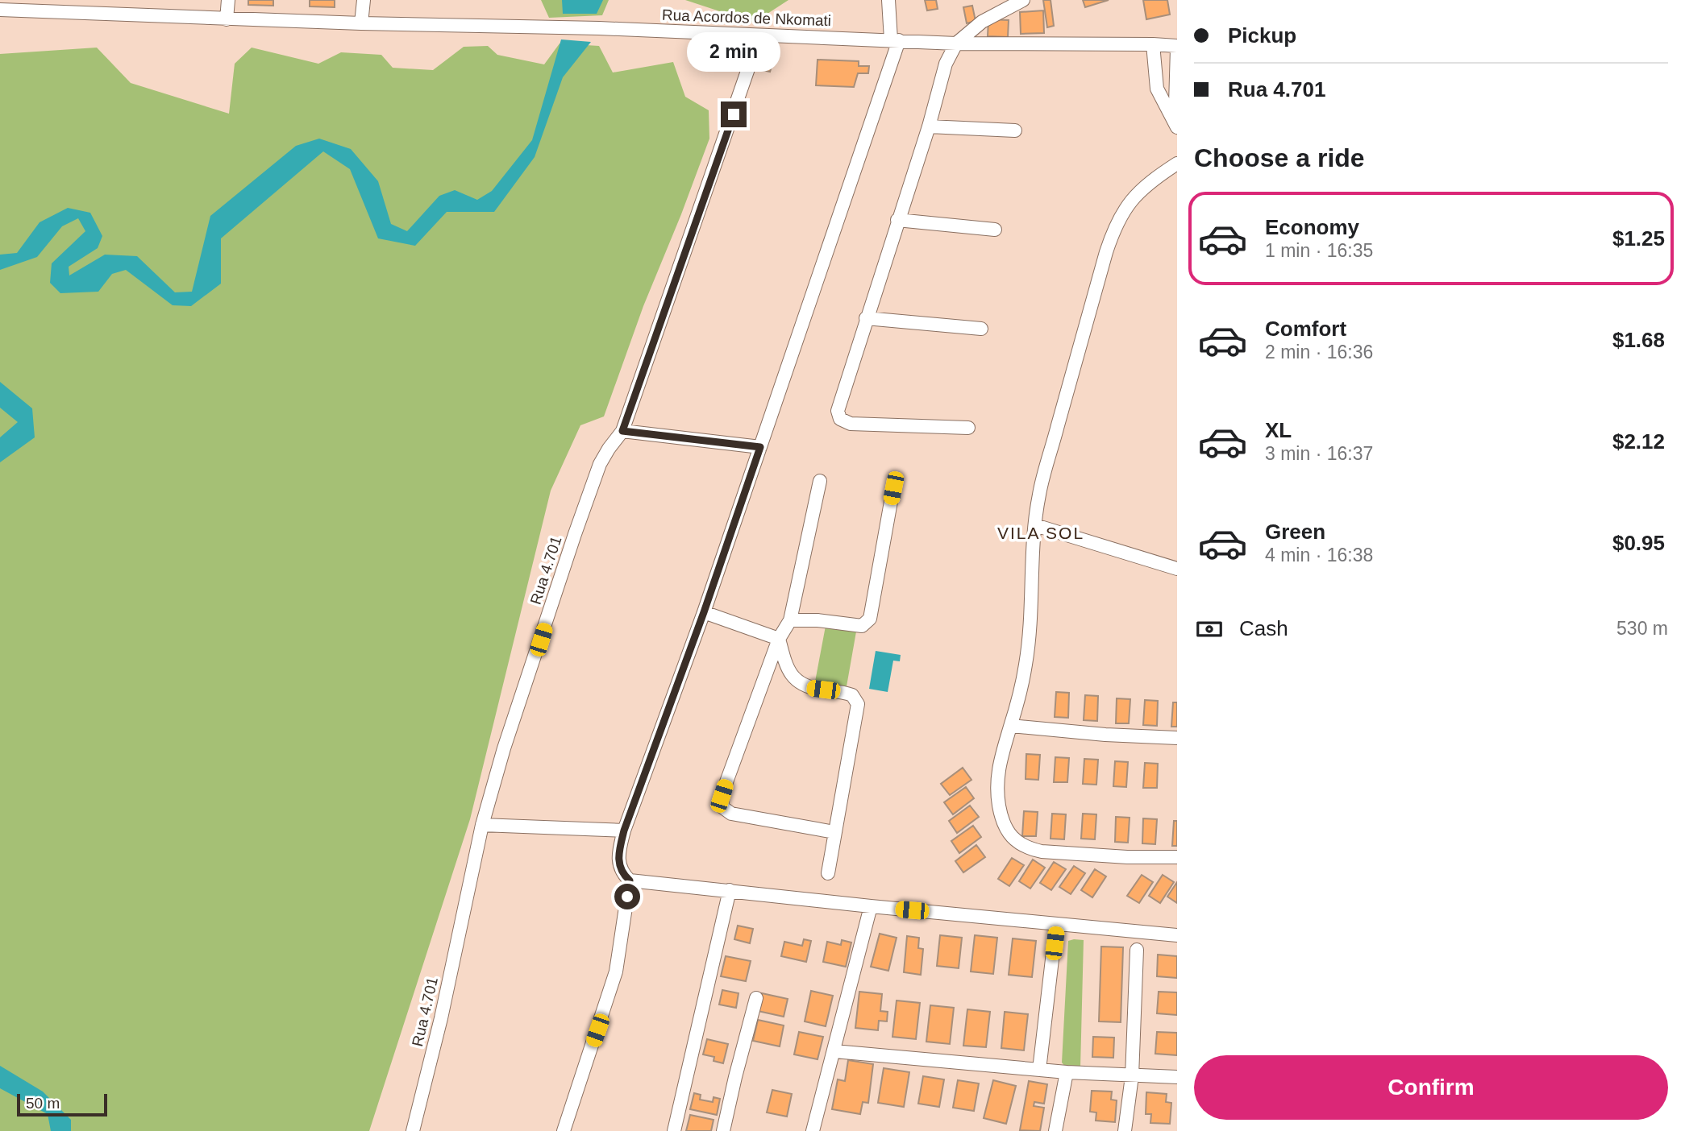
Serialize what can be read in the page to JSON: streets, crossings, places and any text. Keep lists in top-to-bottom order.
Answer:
{
  "streets": {
    "street": ["Rua Acordos de Nkomati", "Rua 4.701"]
  },
  "crossings": [
    ["Rua Acordos de Nkomati", "Rua 4.701"]
  ],
  "districts": ["VILA SOL"],
  "scale_bar": "50 m",
  "page": {
    "banner": ["Pickup", "Rua 4.701"],
    "bubble": "2 min",
    "heading": "Choose a ride",
    "list": [
      {
        "name": "Economy",
        "note": "1 min · 16:35",
        "value": "$1.25"
      },
      {
        "name": "Comfort",
        "note": "2 min · 16:36",
        "value": "$1.68"
      },
      {
        "name": "XL",
        "note": "3 min · 16:37",
        "value": "$2.12"
      },
      {
        "name": "Green",
        "note": "4 min · 16:38",
        "value": "$0.95"
      }
    ],
    "pay": ["Cash", "530 m"],
    "buttons": "Confirm",
    "scale": "50 m"
  }
}
